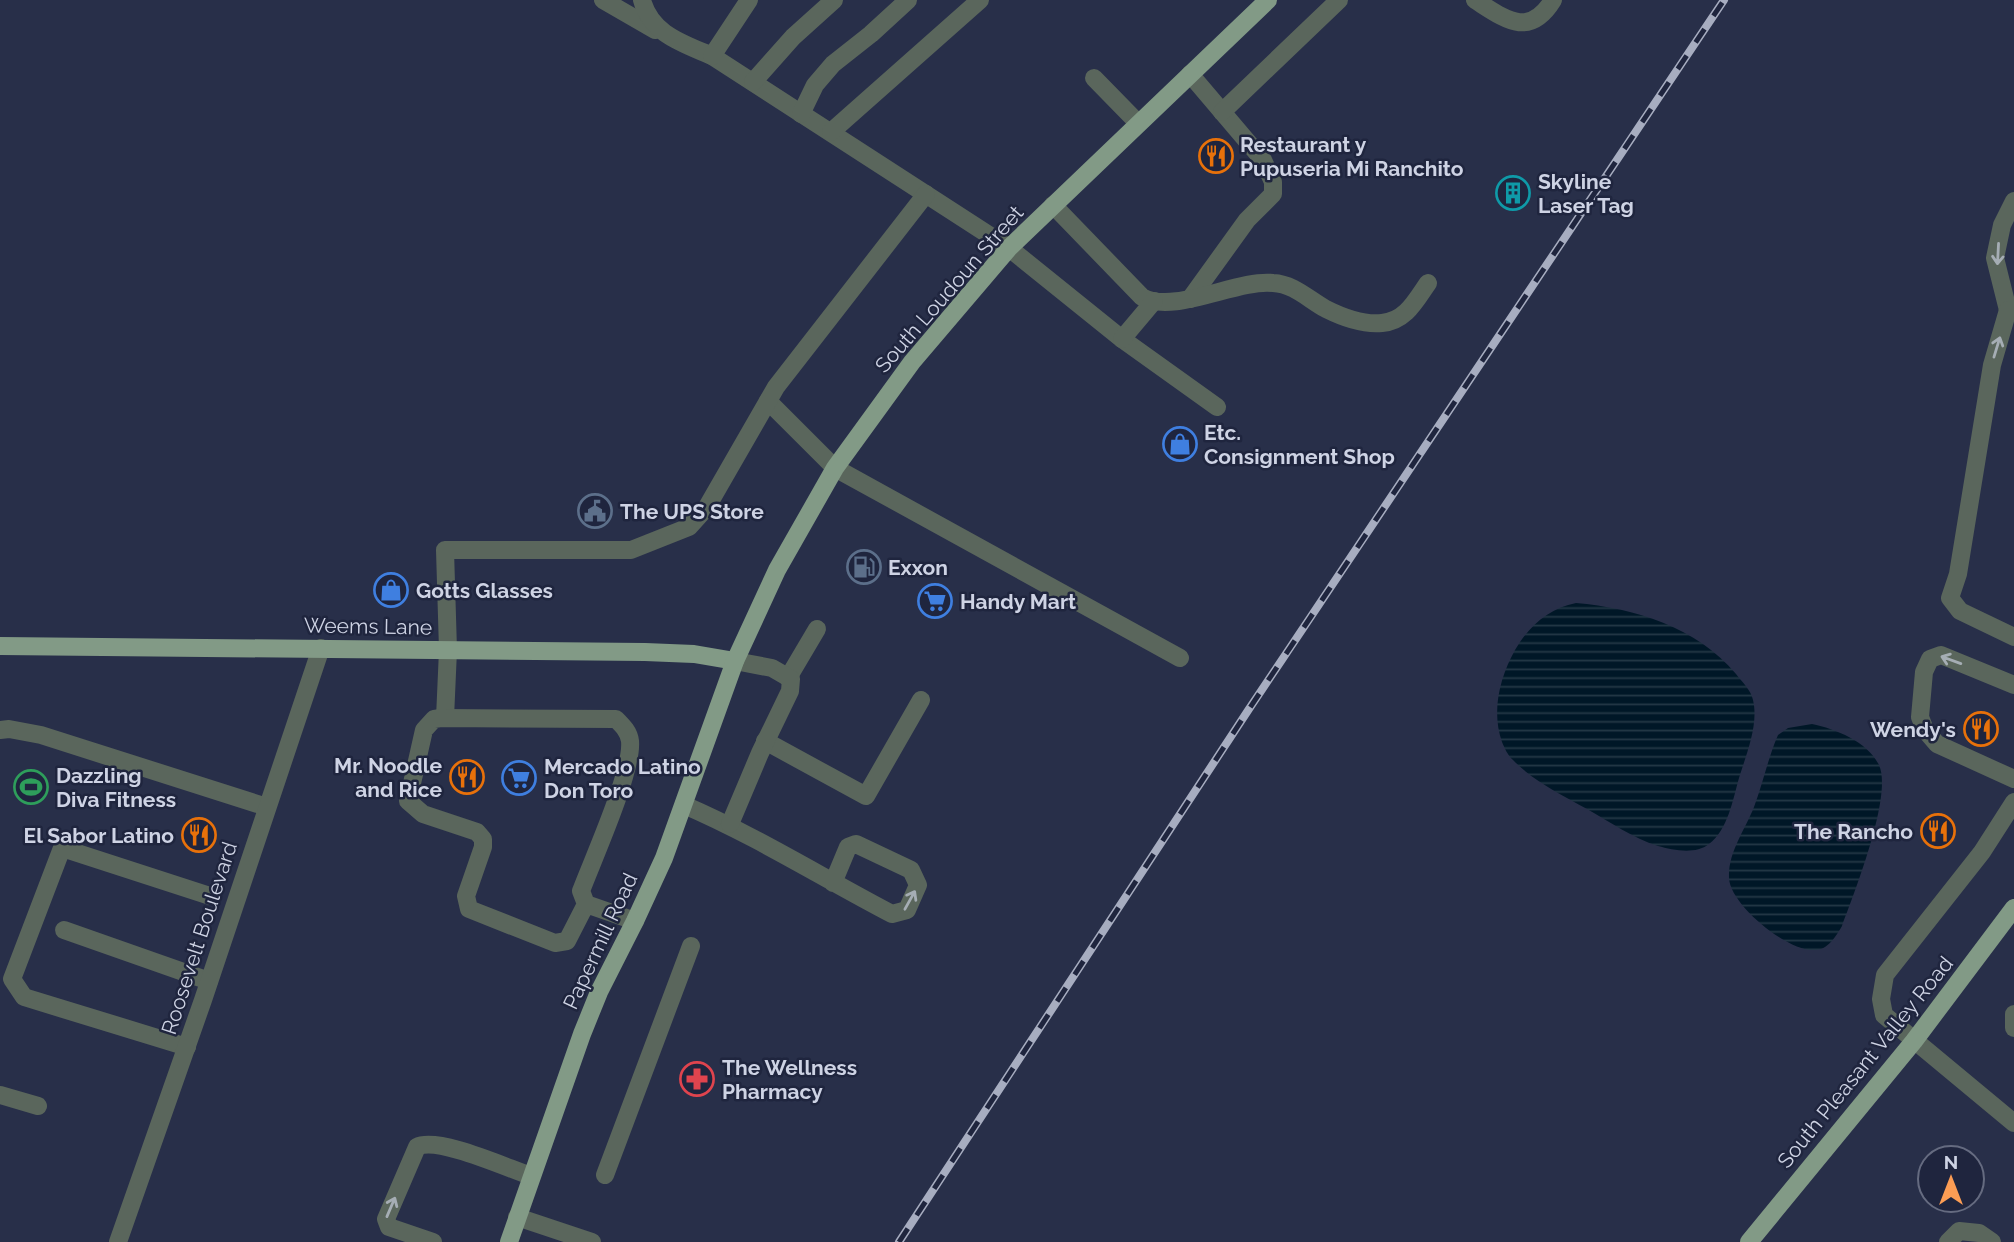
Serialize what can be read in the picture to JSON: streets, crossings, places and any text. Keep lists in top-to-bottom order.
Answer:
{
  "streets": {
    "main road": [
      "South Loudoun Street",
      "Weems Lane",
      "Papermill Road",
      "South Pleasant Valley Road"
    ],
    "street": ["Roosevelt Boulevard"]
  },
  "crossings": [
    ["South Loudoun Street", "Weems Lane"],
    ["South Loudoun Street", "Papermill Road"],
    ["Weems Lane", "Roosevelt Boulevard"],
    ["Weems Lane", "Papermill Road"]
  ],
  "places": {
    "restaurant": [
      "Restaurant y Pupuseria Mi Ranchito",
      "Wendy's",
      "Mr. Noodle and Rice",
      "The Rancho",
      "El Sabor Latino"
    ],
    "building": ["Skyline Laser Tag"],
    "shop": ["Etc. Consignment Shop", "Gotts Glasses"],
    "public building": ["The UPS Store"],
    "fuel station": ["Exxon"],
    "supermarket": ["Handy Mart", "Mercado Latino Don Toro"],
    "sports": ["Dazzling Diva Fitness"],
    "pharmacy": ["The Wellness Pharmacy"]
  },
  "north": "top"
}
